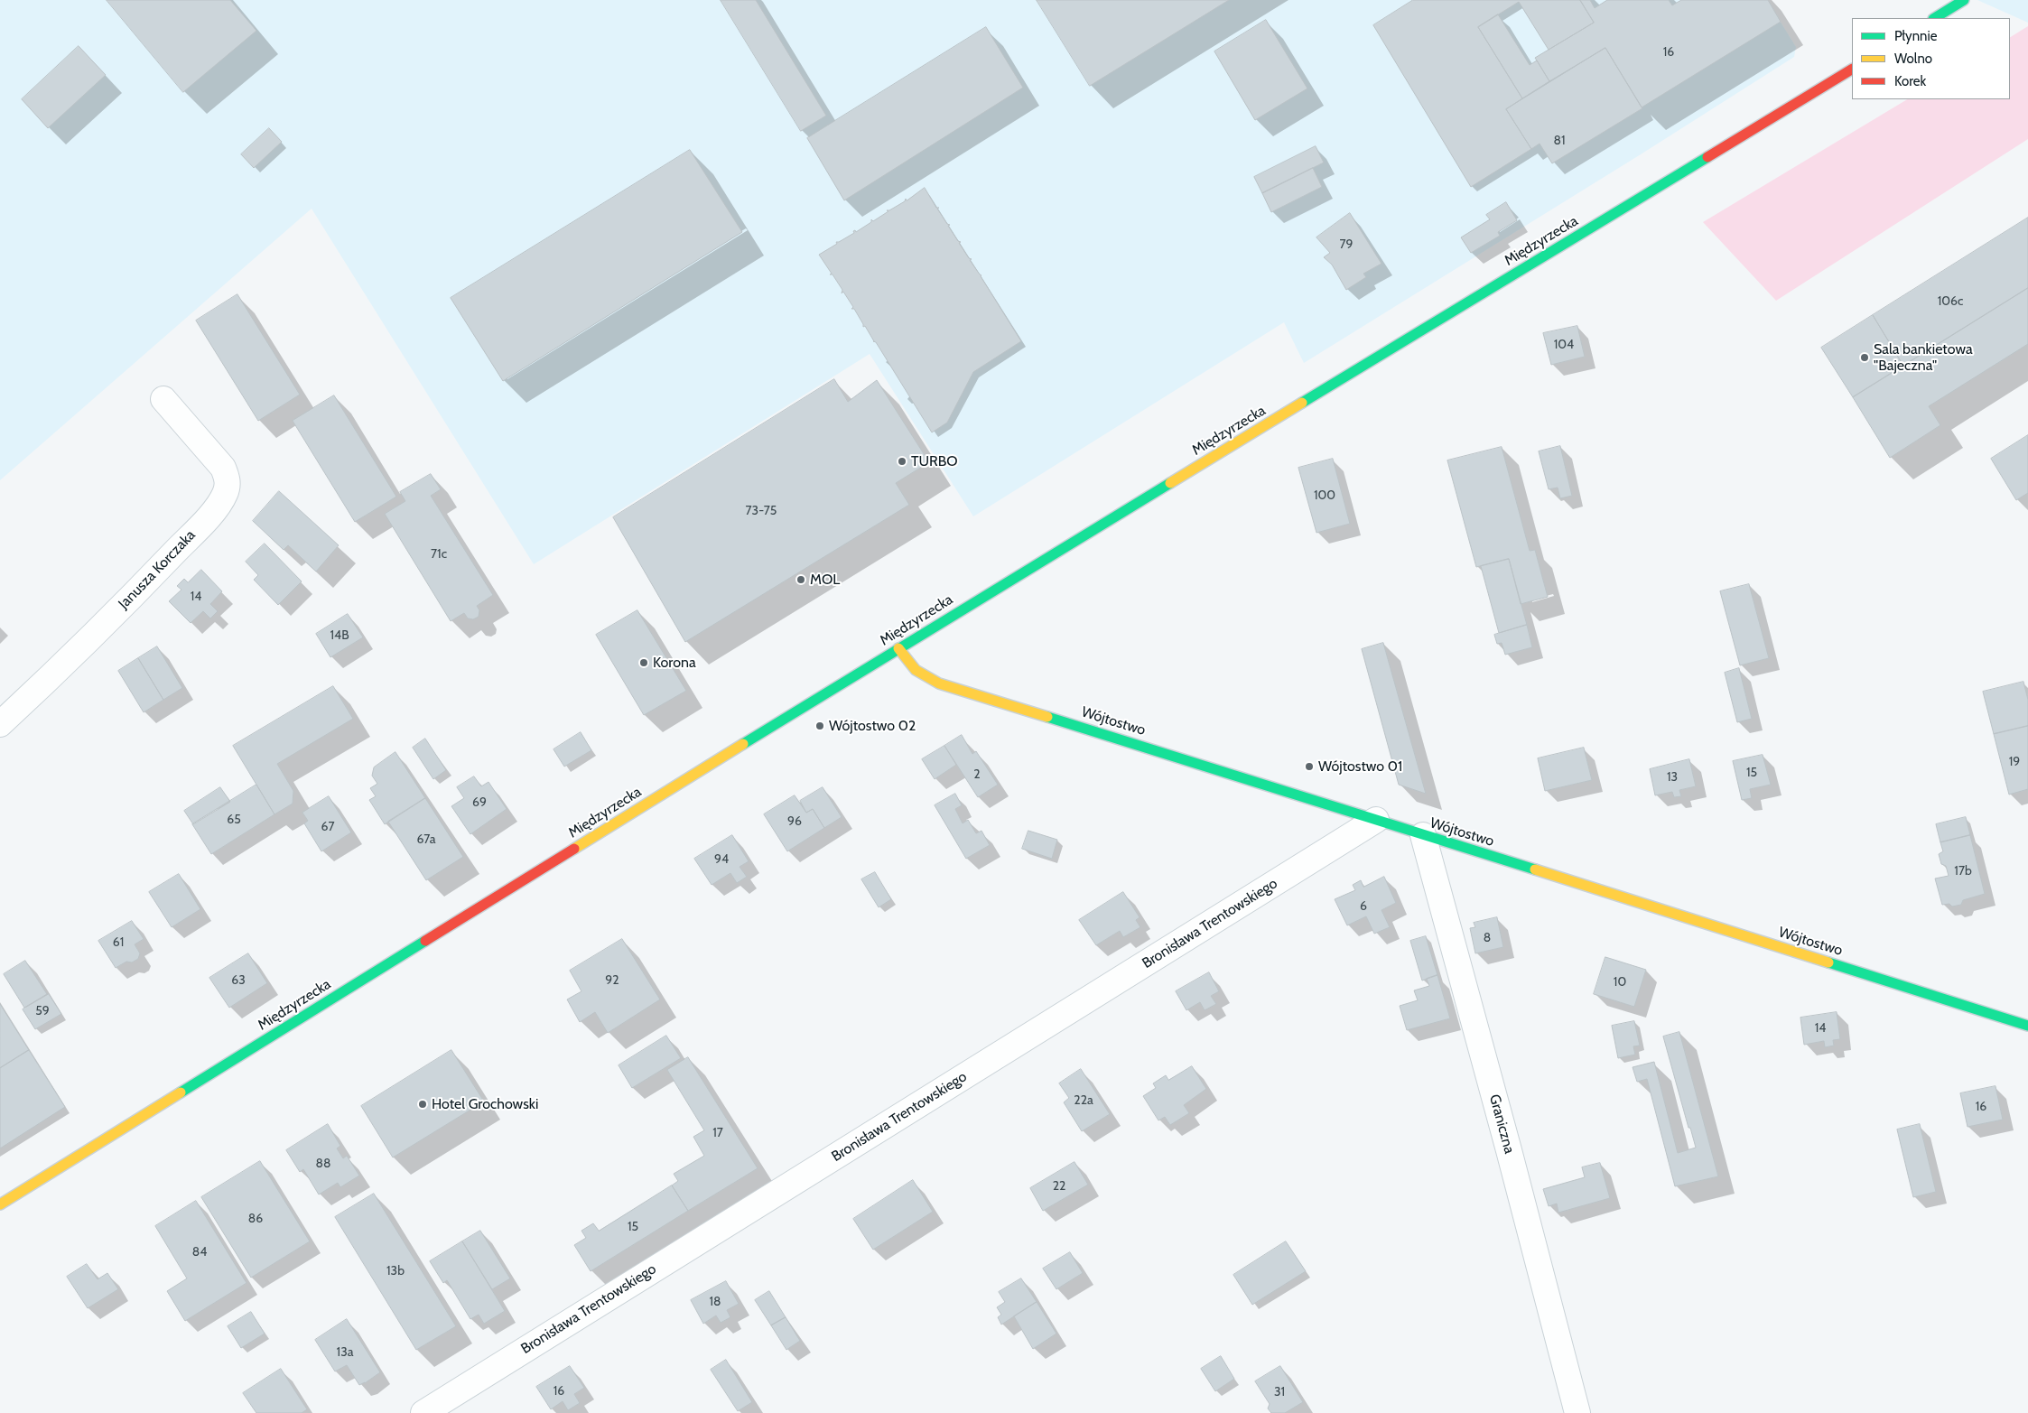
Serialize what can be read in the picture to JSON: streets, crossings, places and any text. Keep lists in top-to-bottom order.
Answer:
{
  "streets": {
    "main road": ["Międzyrzecka", "Wójtostwo"],
    "street": ["Janusza Korczaka", "Bronisława Trentowskiego", "Graniczna"]
  },
  "crossings": [
    ["Międzyrzecka", "Wójtostwo"],
    ["Wójtostwo", "Bronisława Trentowskiego"],
    ["Wójtostwo", "Graniczna"]
  ],
  "places": [
    "Sala bankietowa \"Bajeczna\"",
    "TURBO",
    "MOL",
    "Korona",
    "Wójtostwo 02",
    "Wójtostwo 01",
    "Hotel Grochowski"
  ],
  "house_numbers": [
    "16",
    "81",
    "79",
    "106c",
    "104",
    "100",
    "73-75",
    "71c",
    "14",
    "14B",
    "19",
    "15",
    "2",
    "13",
    "69",
    "65",
    "96",
    "67",
    "67a",
    "94",
    "17b",
    "6",
    "8",
    "61",
    "63",
    "92",
    "10",
    "59",
    "14",
    "22a",
    "16",
    "17",
    "88",
    "22",
    "86",
    "15",
    "84",
    "13b",
    "18",
    "13a",
    "16",
    "31"
  ],
  "legend": ["Płynnie", "Wolno", "Korek"]
}
